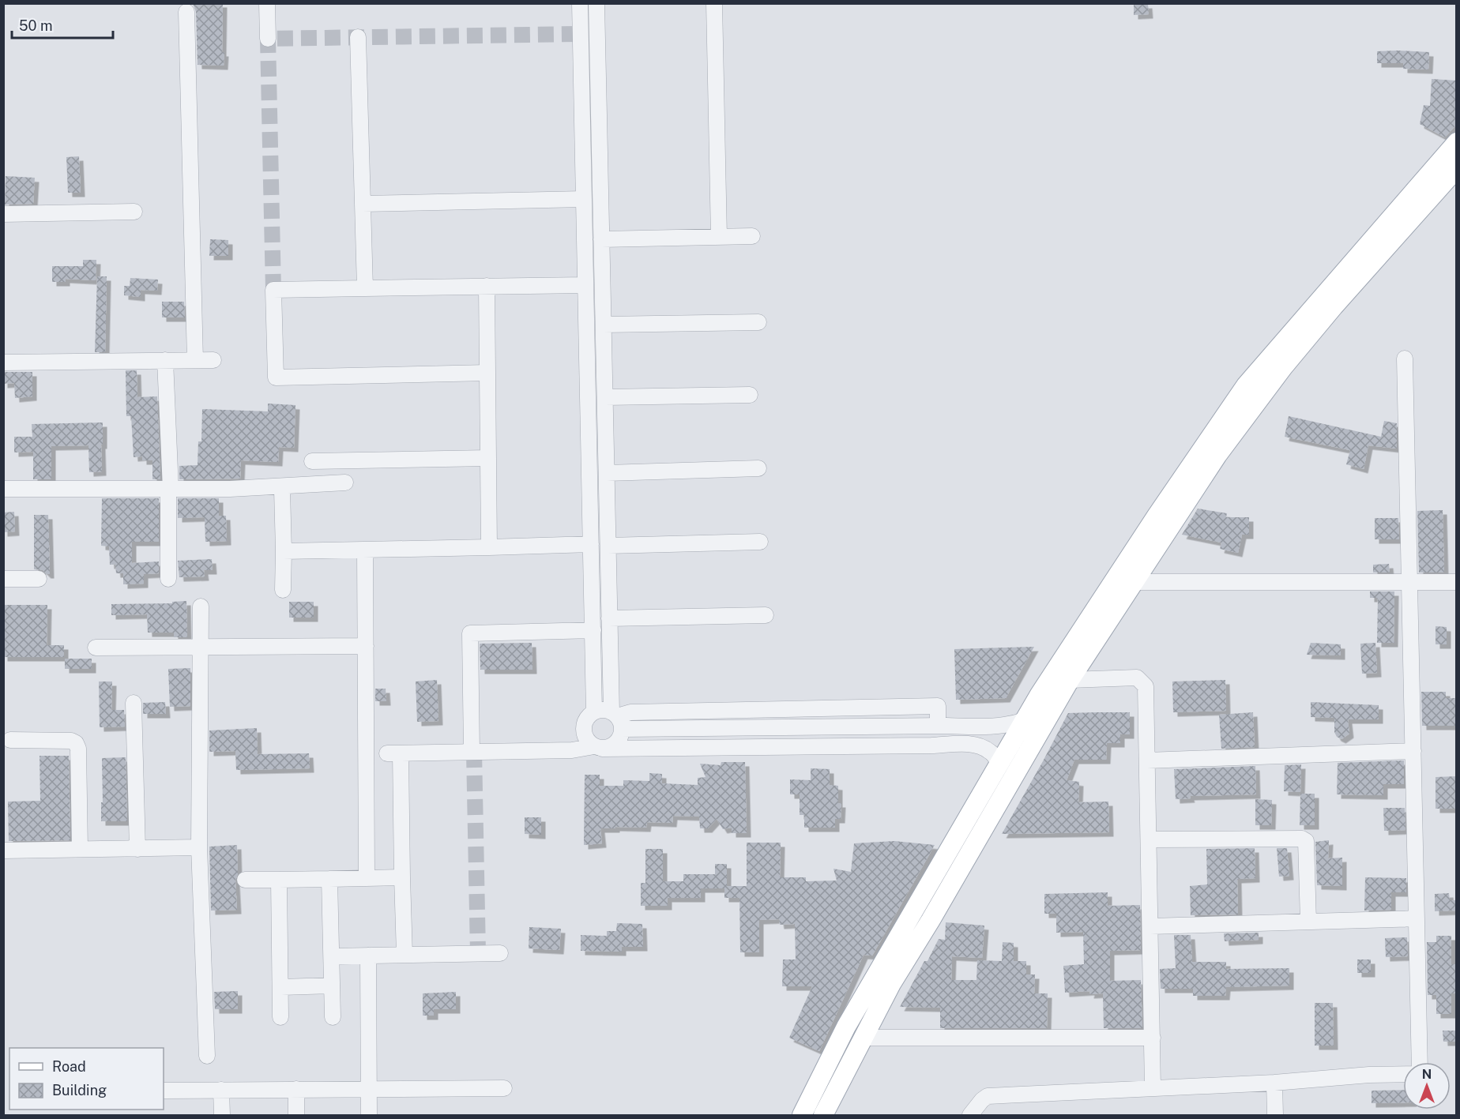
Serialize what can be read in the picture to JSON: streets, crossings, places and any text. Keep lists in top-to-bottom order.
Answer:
{
  "legend": ["Road", "Building"],
  "scale_bar": "50 m",
  "north": "top"
}
